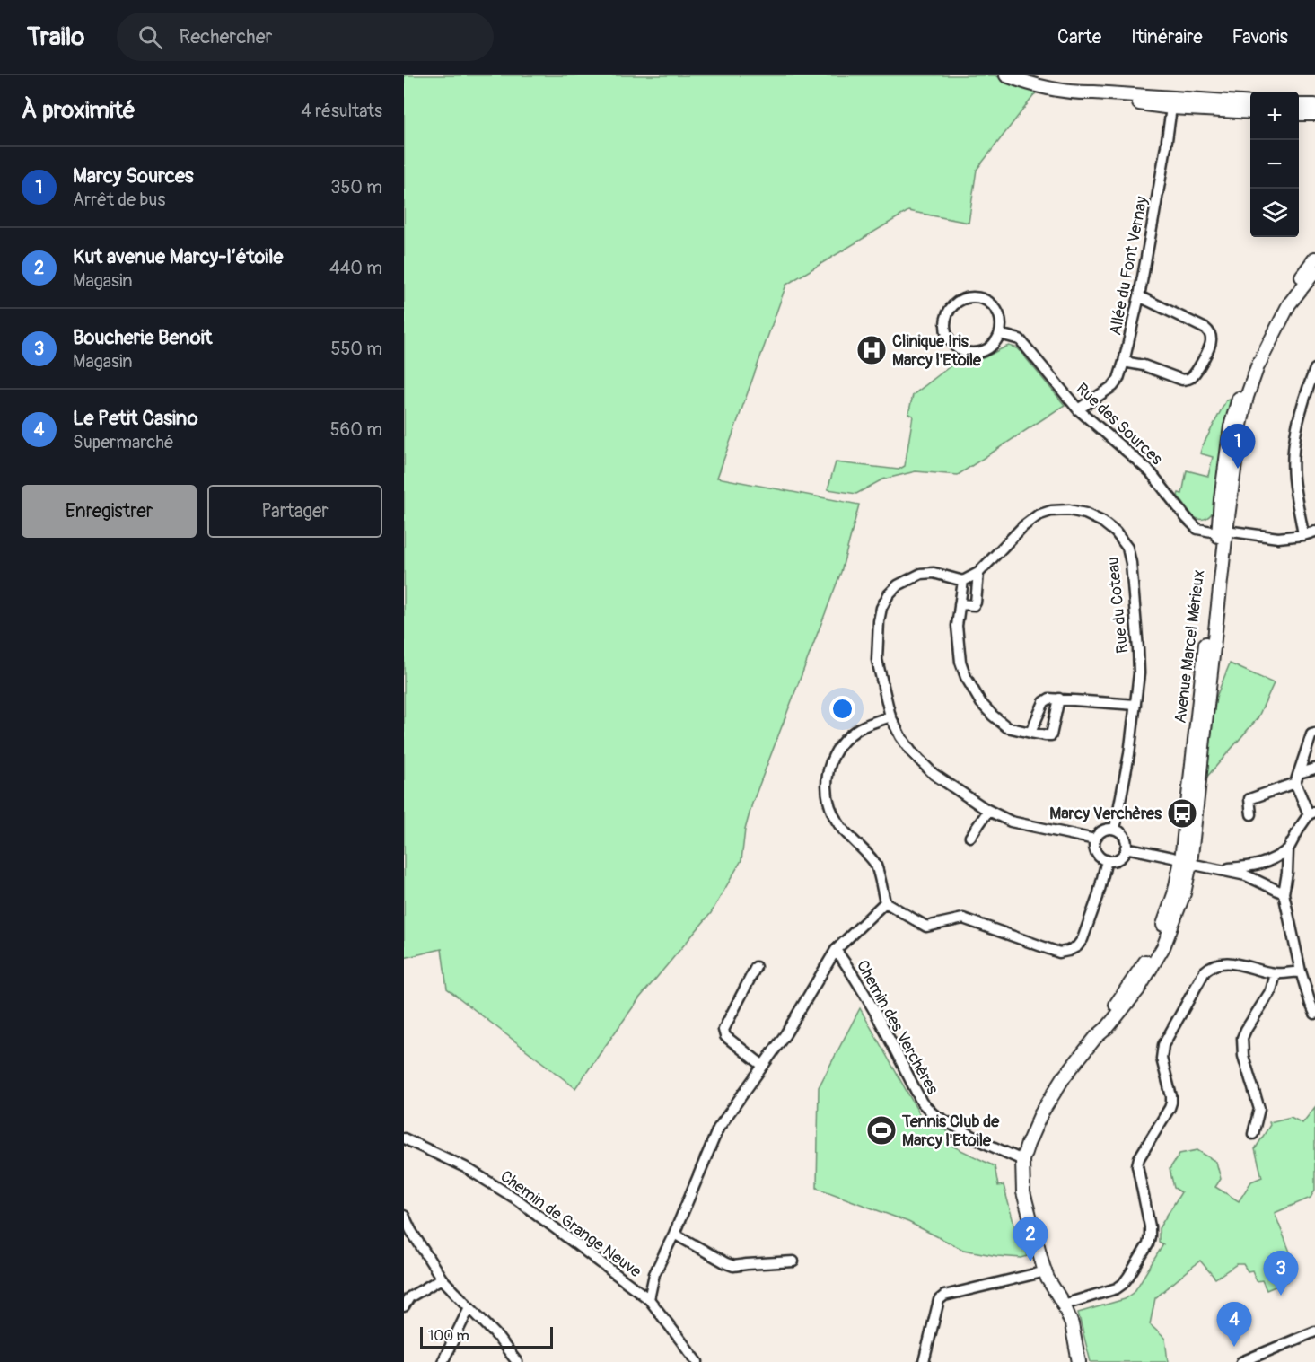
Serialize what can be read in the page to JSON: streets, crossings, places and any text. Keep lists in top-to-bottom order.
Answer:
{
  "streets": {
    "main road": ["Avenue Marcel Mérieux"],
    "street": [
      "Allée du Font Vernay",
      "Rue des Sources",
      "Rue du Coteau",
      "Chemin des Verchères",
      "Chemin de Grange Neuve"
    ]
  },
  "crossings": [
    ["Allée du Font Vernay", "Rue des Sources"],
    ["Rue des Sources", "Avenue Marcel Mérieux"],
    ["Avenue Marcel Mérieux", "Chemin des Verchères"]
  ],
  "places": {
    "hospital": ["Clinique Iris Marcy l'Etoile"],
    "bus stop": ["Marcy Verchères"],
    "sports": ["Tennis Club de Marcy l'Etoile"]
  },
  "scale_bar": "100 m",
  "page": {
    "header": "Trailo",
    "search": "Rechercher",
    "nav": ["Carte", "Itinéraire", "Favoris"],
    "heading": ["À proximité", "4 résultats"],
    "map_buttons": ["+", "−"],
    "list": [
      {
        "mark": "1",
        "name": "Marcy Sources",
        "note": "Arrêt de bus",
        "value": "350 m"
      },
      {
        "mark": "2",
        "name": "Kut avenue Marcy-l’étoile",
        "note": "Magasin",
        "value": "440 m"
      },
      {
        "mark": "3",
        "name": "Boucherie Benoit",
        "note": "Magasin",
        "value": "550 m"
      },
      {
        "mark": "4",
        "name": "Le Petit Casino",
        "note": "Supermarché",
        "value": "560 m"
      }
    ],
    "pins": [
      "1",
      "2",
      "3",
      "4"
    ],
    "buttons": ["Enregistrer", "Partager"],
    "scale": "100 m"
  }
}
